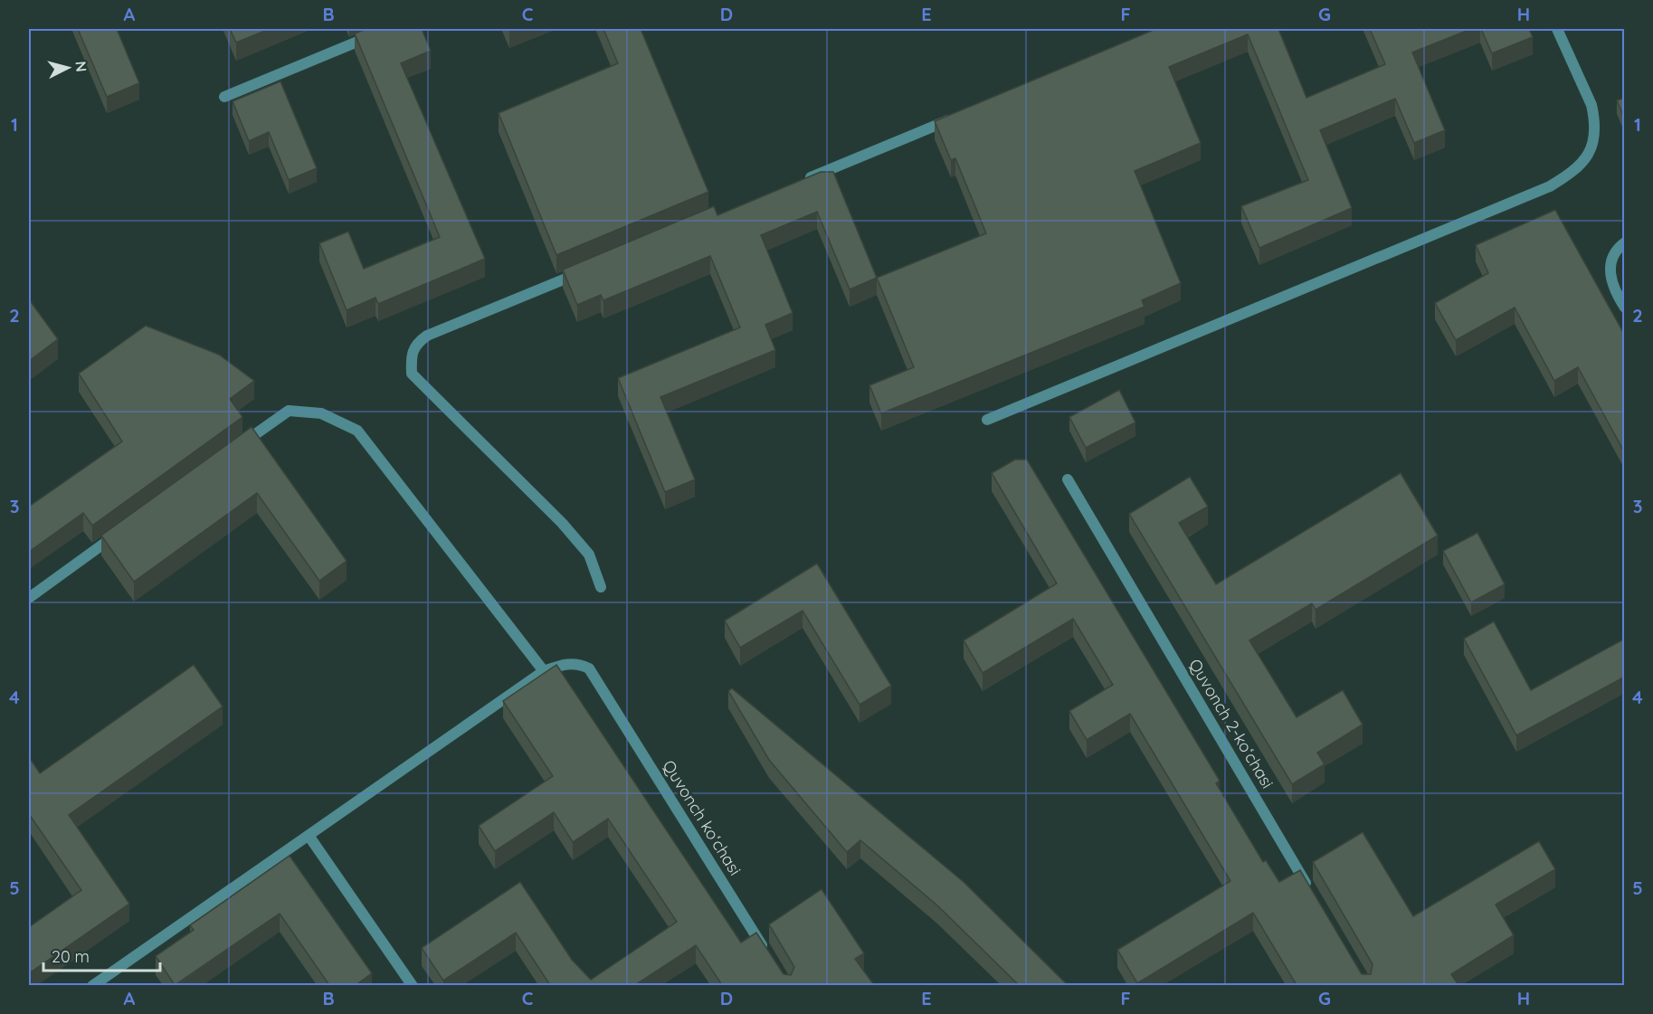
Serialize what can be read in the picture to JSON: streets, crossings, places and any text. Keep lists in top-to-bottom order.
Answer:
{
  "streets": {
    "street": ["Quvonch 2-koʻchasi", "Quvonch koʻchasi"]
  },
  "scale_bar": "20 m",
  "north": "right",
  "grid": {
    "columns": [
      "A",
      "B",
      "C",
      "D",
      "E",
      "F",
      "G",
      "H"
    ],
    "rows": [
      "1",
      "2",
      "3",
      "4",
      "5"
    ]
  }
}
